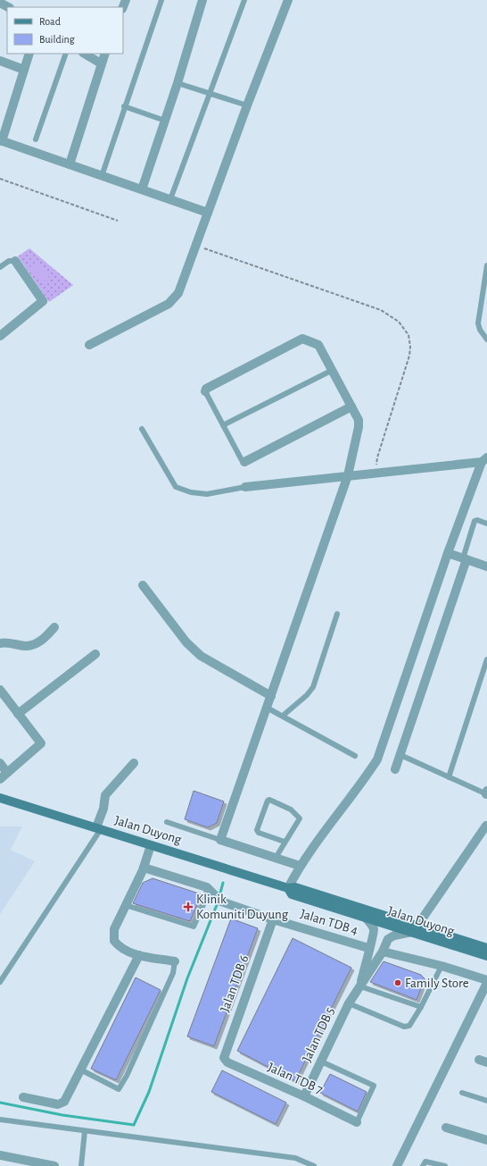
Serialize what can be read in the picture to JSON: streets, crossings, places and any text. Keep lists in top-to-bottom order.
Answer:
{
  "streets": {
    "main road": ["Jalan Duyong"],
    "street": [
      "Jalan TDB 4",
      "Jalan TDB 6",
      "Jalan TDB 5",
      "Jalan TDB 7"
    ]
  },
  "crossings": [
    ["Jalan Duyong", "Jalan TDB 5"],
    ["Jalan TDB 4", "Jalan TDB 6"],
    ["Jalan TDB 6", "Jalan TDB 7"],
    ["Jalan TDB 5", "Jalan TDB 7"]
  ],
  "places": {
    "health": ["Klinik Komuniti Duyung"],
    "other": ["Family Store"]
  },
  "legend": ["Road", "Building"]
}
